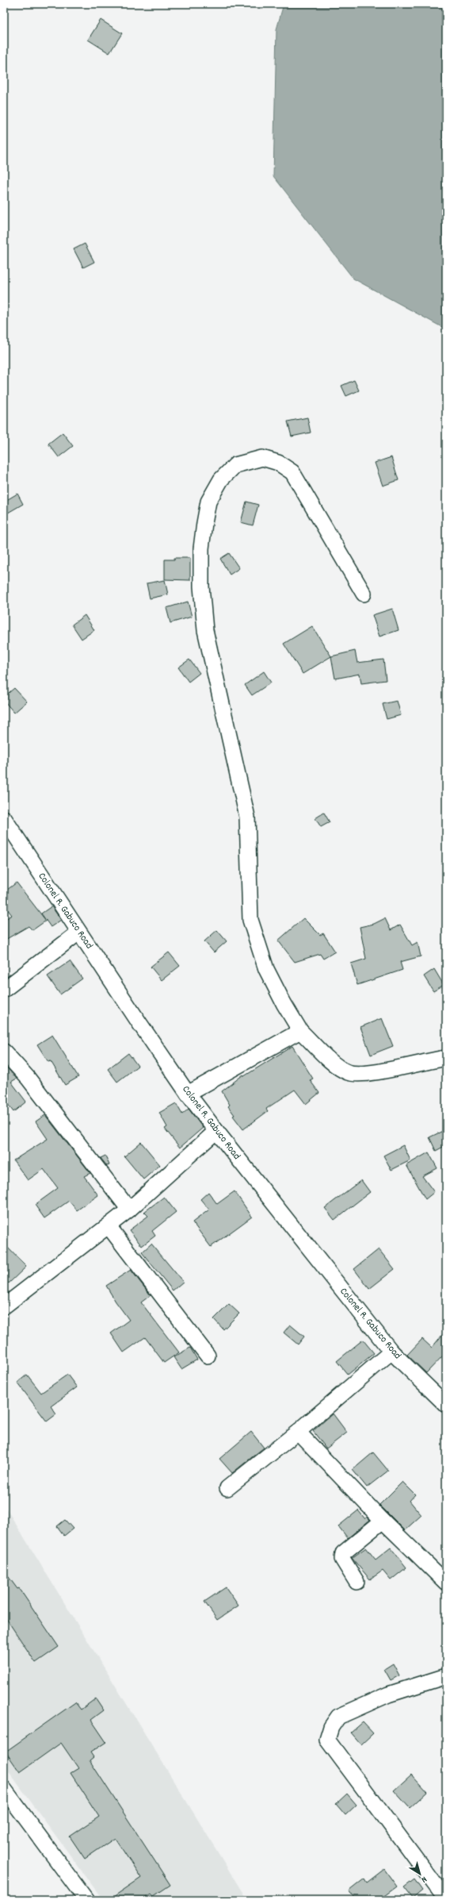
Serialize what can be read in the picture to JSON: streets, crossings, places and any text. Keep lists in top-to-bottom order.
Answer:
{
  "streets": {
    "street": ["Colonel R. Gabuco Road"]
  },
  "north": "bottom right"
}
